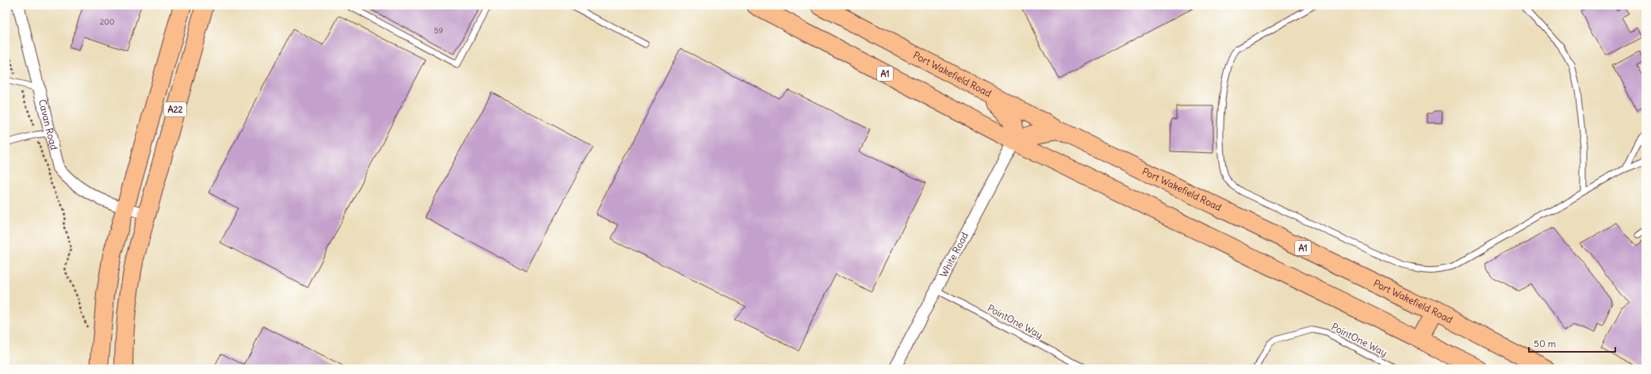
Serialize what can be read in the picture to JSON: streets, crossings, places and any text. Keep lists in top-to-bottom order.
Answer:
{
  "streets": {
    "main road": ["A1", "Port Wakefield Road", "A22"],
    "street": ["Cavan Road", "White Road"],
    "lane": ["PointOne Way"]
  },
  "crossings": [
    ["A1", "White Road"],
    ["A22", "Cavan Road"],
    ["White Road", "PointOne Way"]
  ],
  "house_numbers": ["200", "59"],
  "scale_bar": "50 m"
}
